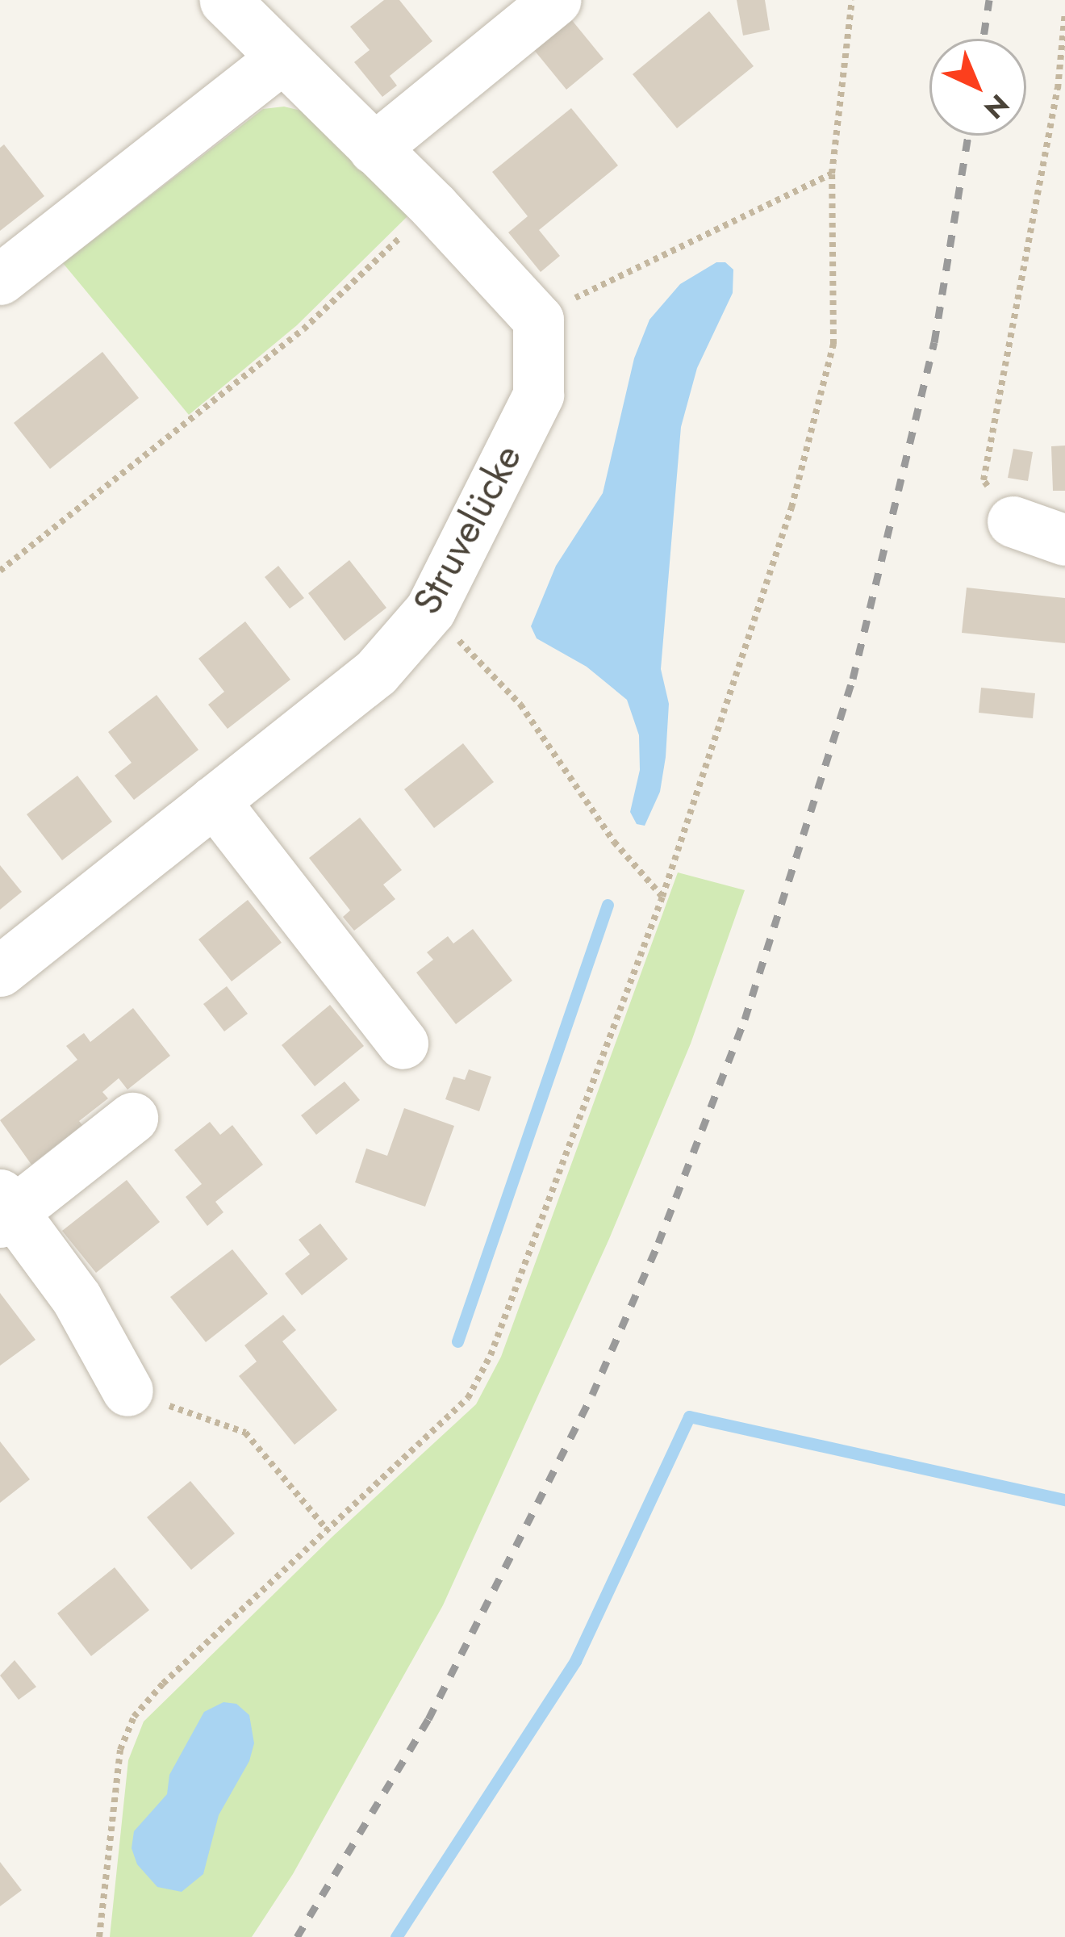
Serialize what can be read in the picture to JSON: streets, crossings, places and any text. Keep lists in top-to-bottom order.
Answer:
{
  "streets": {
    "street": ["Struvelücke"]
  },
  "north": "bottom right"
}
